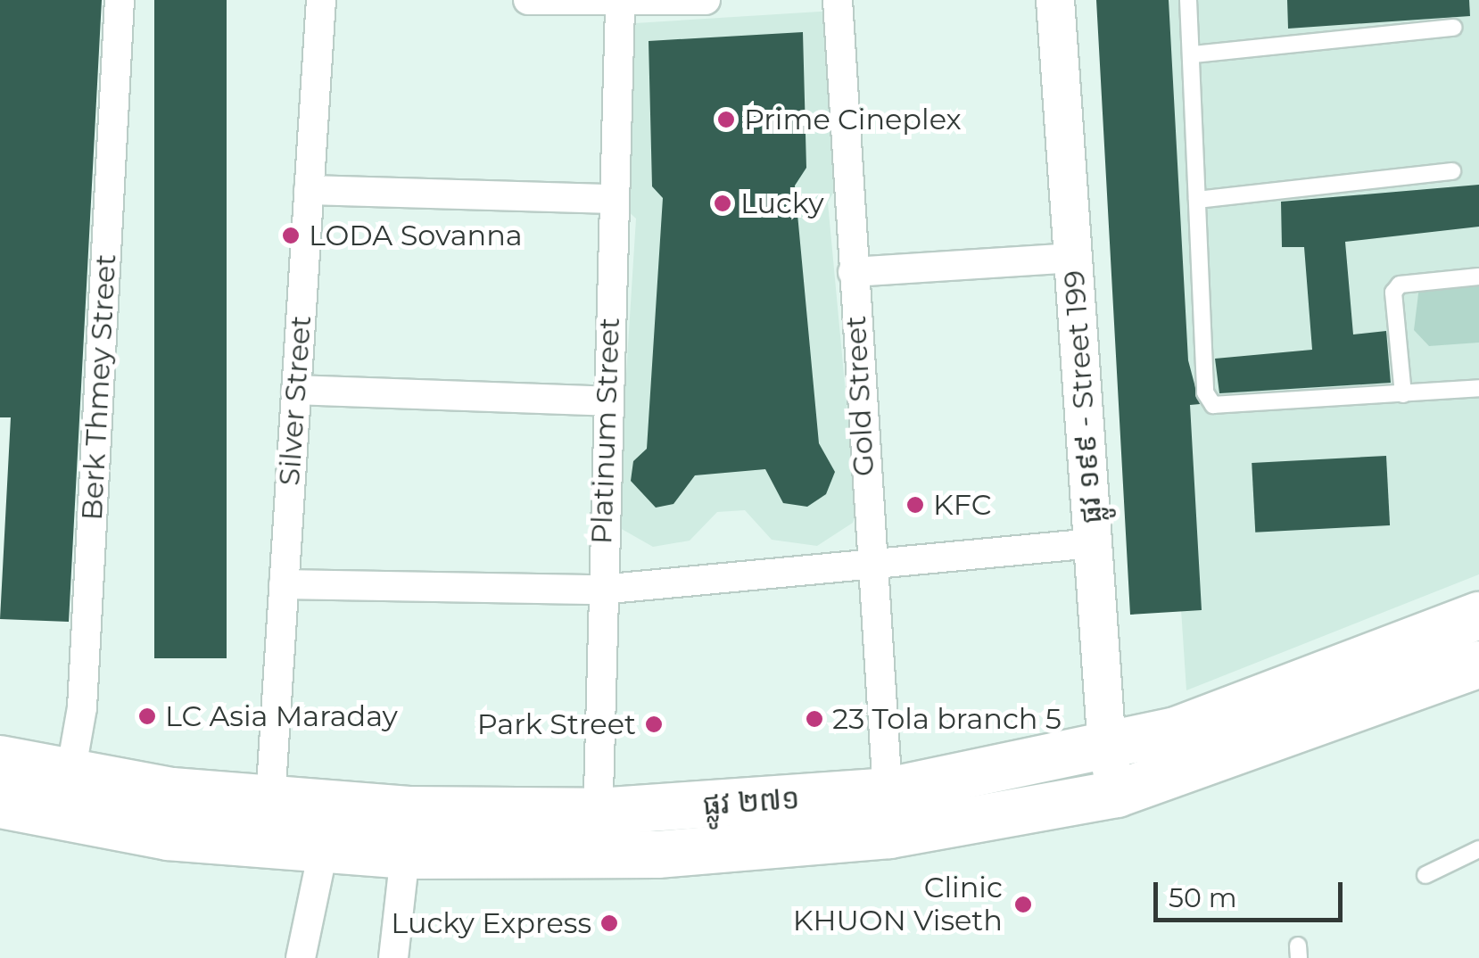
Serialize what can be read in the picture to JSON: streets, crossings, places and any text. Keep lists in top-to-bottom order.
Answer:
{
  "streets": {
    "main road": ["ផ្លូវ ២៧១"],
    "street": [
      "Berk Thmey Street",
      "Gold Street",
      "ផ្លូវ ១៩៩ - Street 199",
      "Silver Street",
      "Platinum Street"
    ]
  },
  "crossings": [
    ["Berk Thmey Street", "ផ្លូវ ២៧១"],
    ["Gold Street", "ផ្លូវ ២៧១"],
    ["ផ្លូវ ១៩៩ - Street 199", "ផ្លូវ ២៧១"],
    ["Silver Street", "ផ្លូវ ២៧១"],
    ["Platinum Street", "ផ្លូវ ២៧១"]
  ],
  "places": [
    "Prime Cineplex",
    "Lucky",
    "LODA Sovanna",
    "KFC",
    "LC Asia Maraday",
    "23 Tola branch 5",
    "Park Street",
    "Clinic KHUON Viseth",
    "Lucky Express"
  ],
  "scale_bar": "50 m"
}
